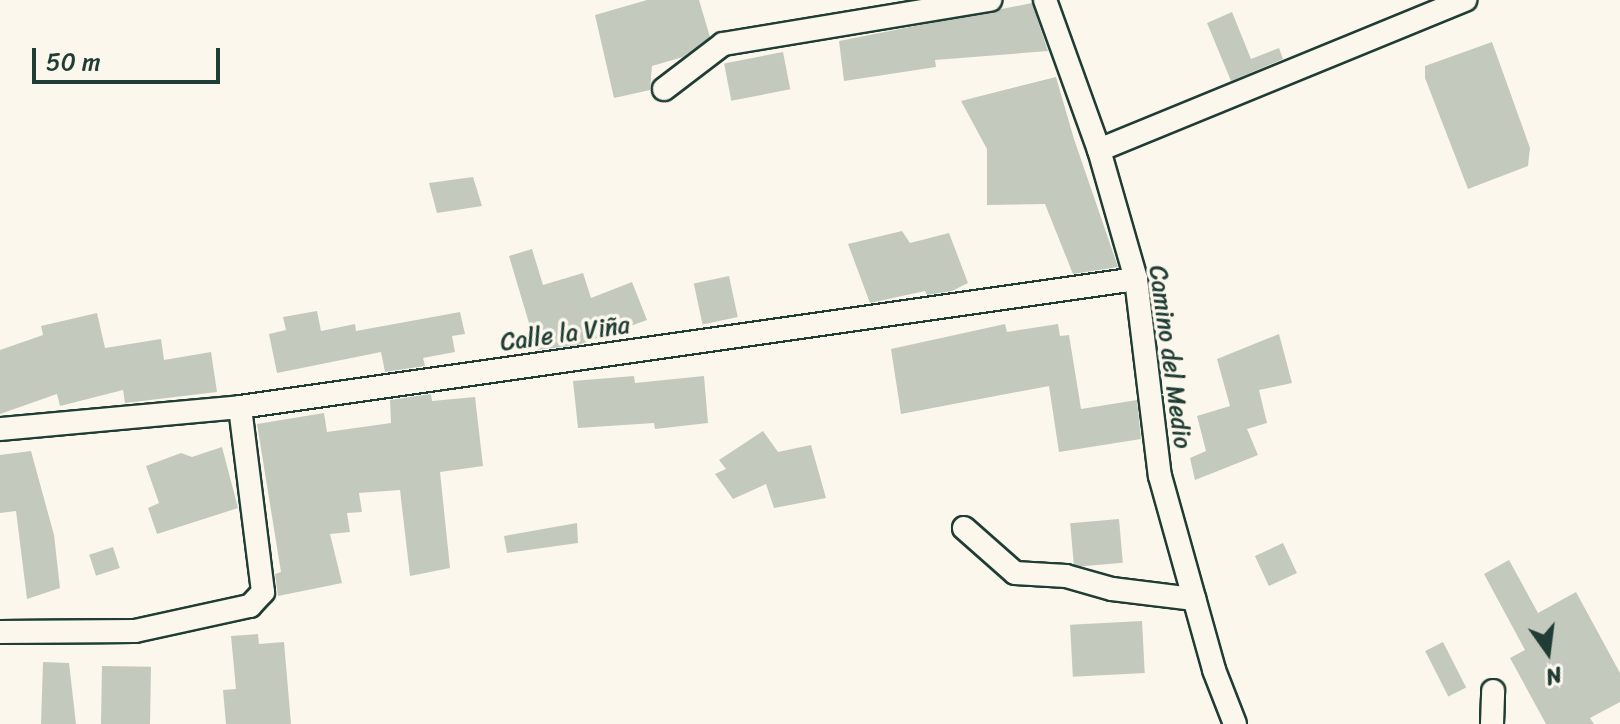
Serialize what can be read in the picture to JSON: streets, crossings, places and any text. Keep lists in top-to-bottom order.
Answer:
{
  "streets": {
    "street": ["Calle la Viña", "Camino del Medio"]
  },
  "crossings": [
    ["Calle la Viña", "Camino del Medio"]
  ],
  "scale_bar": "50 m",
  "north": "bottom"
}
